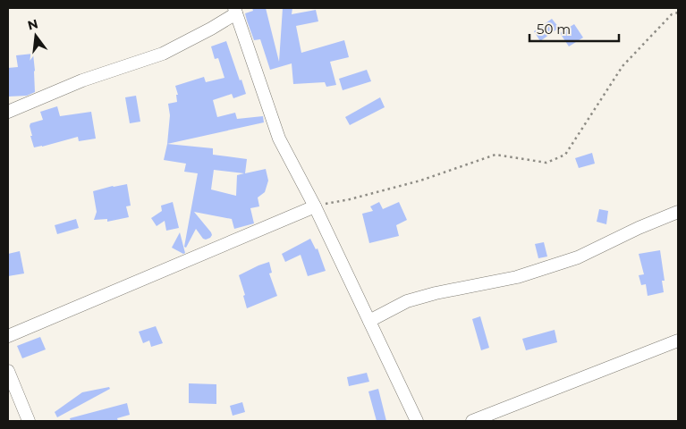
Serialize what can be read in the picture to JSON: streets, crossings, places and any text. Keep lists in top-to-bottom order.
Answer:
{
  "scale_bar": "50 m",
  "north": "top"
}
